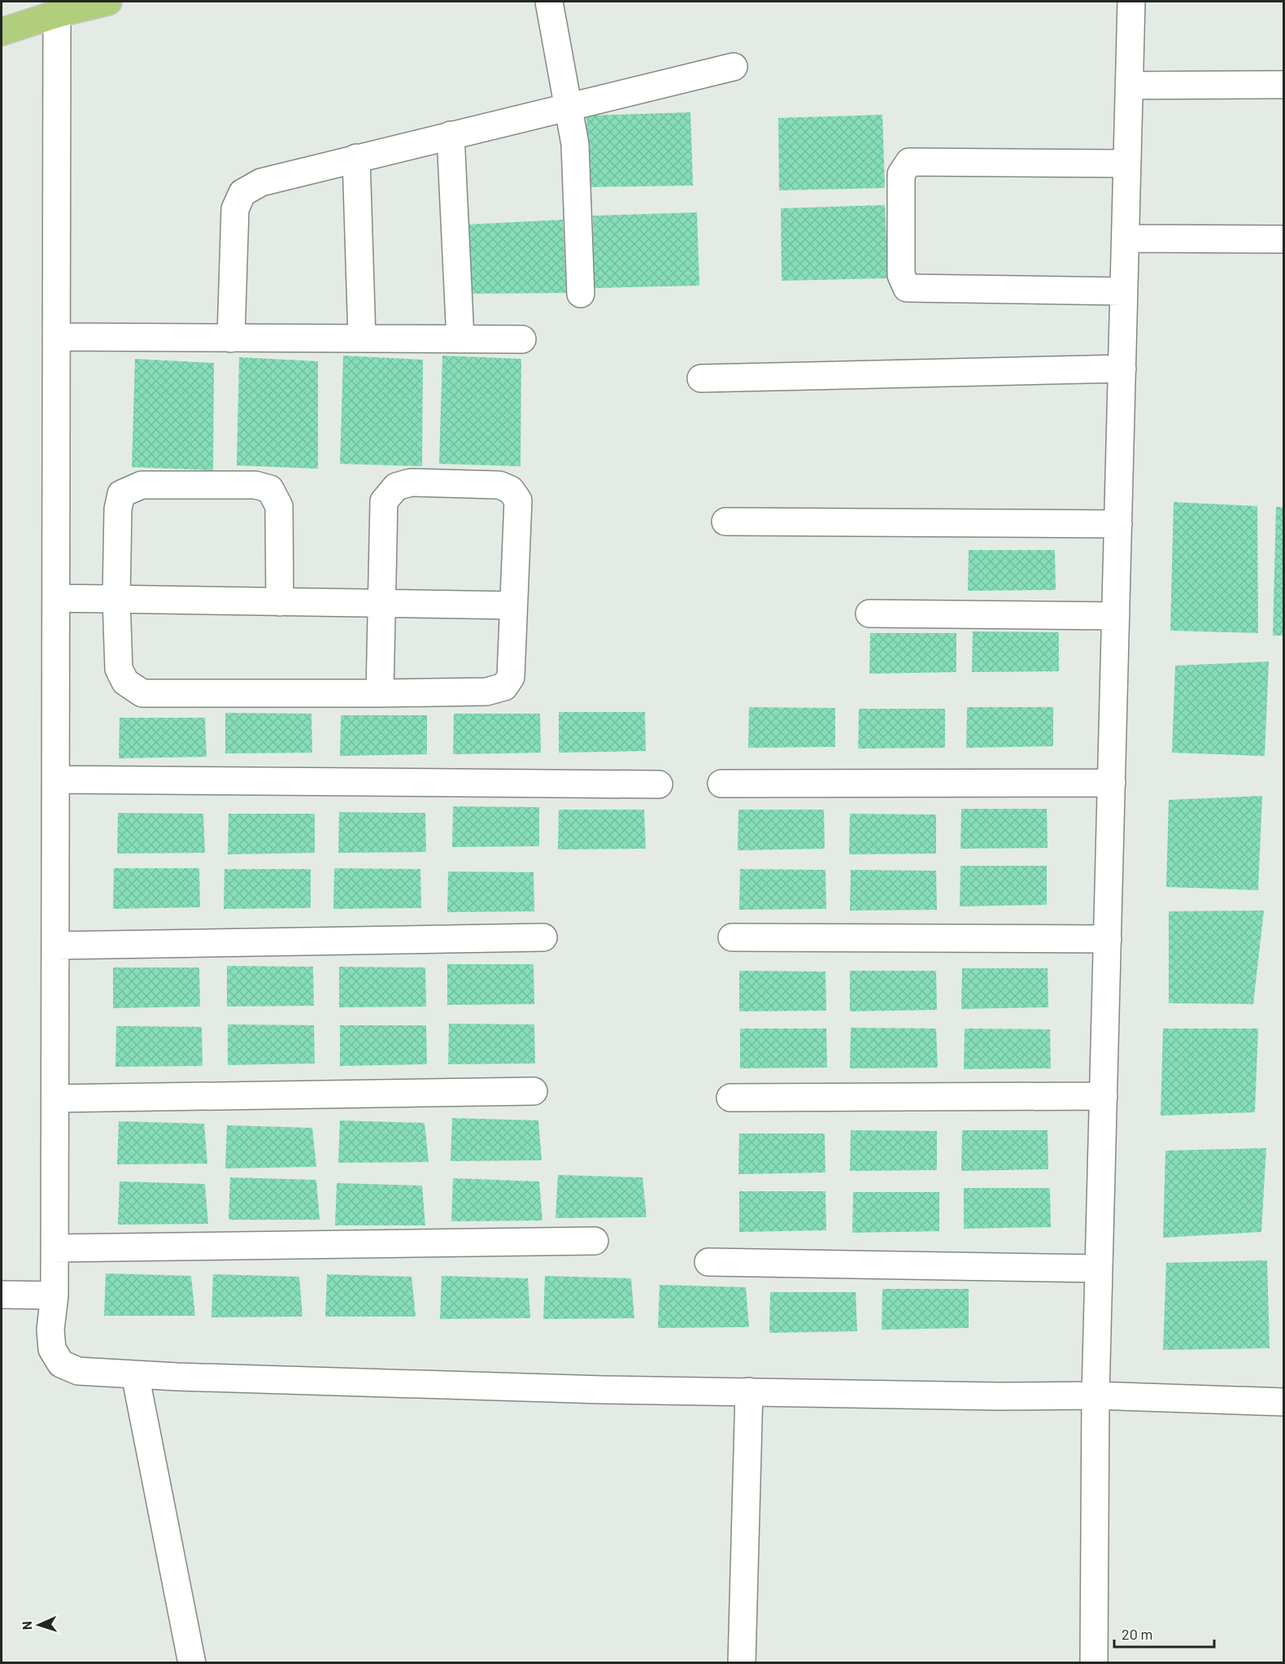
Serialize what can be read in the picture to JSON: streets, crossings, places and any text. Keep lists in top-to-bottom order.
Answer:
{
  "scale_bar": "20 m",
  "north": "left"
}
